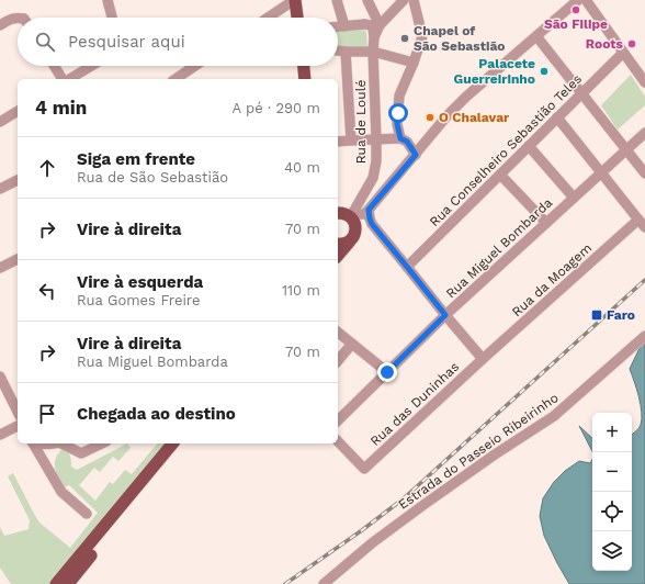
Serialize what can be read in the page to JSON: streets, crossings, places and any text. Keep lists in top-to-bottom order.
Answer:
{
  "streets": {
    "street": [
      "Rua de Loulé",
      "Rua Conselheiro Sebastião Teles",
      "Rua Miguel Bombarda",
      "Rua da Moagem",
      "Rua das Duninhas",
      "Estrada do Passeio Ribeirinho"
    ]
  },
  "crossings": [
    ["Rua da Moagem", "Rua das Duninhas"]
  ],
  "places": {
    "other": [
      "São Filipe",
      "Chapel of São Sebastião",
      "Roots",
      "Palacete Guerreirinho",
      "O Chalavar"
    ],
    "transit": ["Faro"]
  },
  "page": {
    "search": "Pesquisar aqui",
    "heading": ["4 min", "A pé · 290 m"],
    "list": [
      ["Siga em frente", "Rua de São Sebastião", "40 m"],
      ["Vire à direita", "70 m"],
      ["Vire à esquerda", "Rua Gomes Freire", "110 m"],
      ["Vire à direita", "Rua Miguel Bombarda", "70 m"],
      "Chegada ao destino"
    ],
    "map_buttons": ["+", "−"]
  }
}
